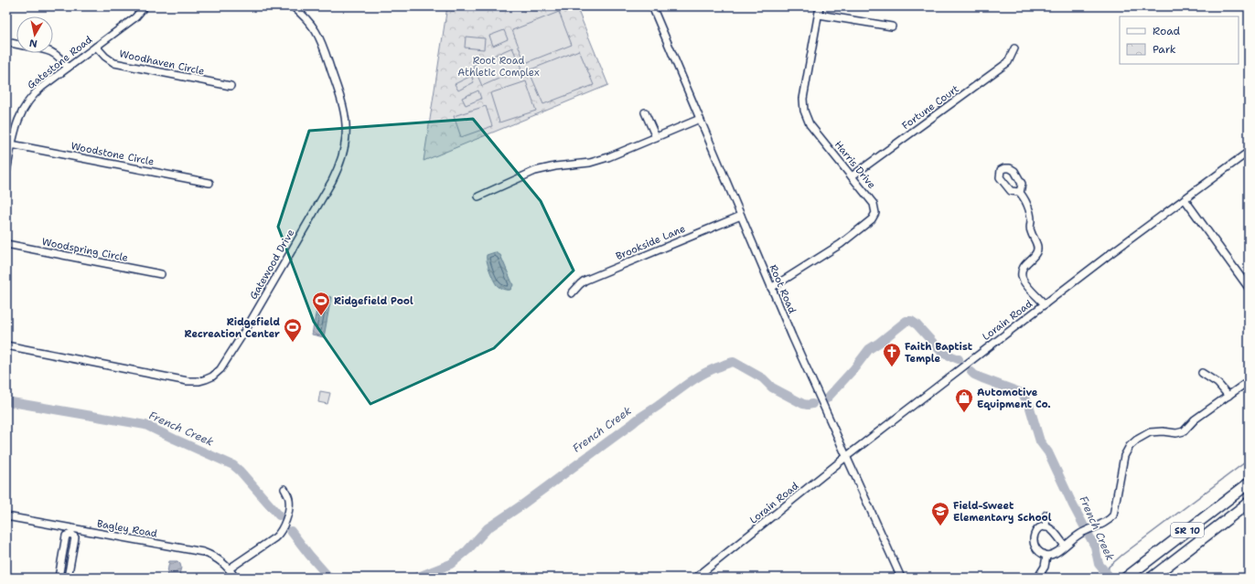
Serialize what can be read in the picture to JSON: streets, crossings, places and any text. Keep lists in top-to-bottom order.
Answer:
{
  "streets": {
    "highway": ["SR 10"],
    "street": [
      "Gatestone Road",
      "Woodhaven Circle",
      "Fortune Court",
      "Woodstone Circle",
      "Harris Drive",
      "Brookside Lane",
      "Woodspring Circle",
      "Gatewood Drive",
      "Root Road",
      "Lorain Road",
      "Bagley Road"
    ]
  },
  "crossings": [
    ["Gatestone Road", "Woodhaven Circle"],
    ["Gatestone Road", "Woodstone Circle"],
    ["Fortune Court", "Harris Drive"],
    ["Harris Drive", "Root Road"],
    ["Brookside Lane", "Root Road"],
    ["Root Road", "Lorain Road"]
  ],
  "water": ["French Creek"],
  "parks": ["Root Road Athletic Complex"],
  "places": {
    "sports": ["Ridgefield Pool", "Ridgefield Recreation Center"],
    "church": ["Faith Baptist Temple"],
    "shop": ["Automotive Equipment Co."],
    "school or university": ["Field-Sweet Elementary School"]
  },
  "legend": ["Road", "Park"],
  "north": "bottom"
}
